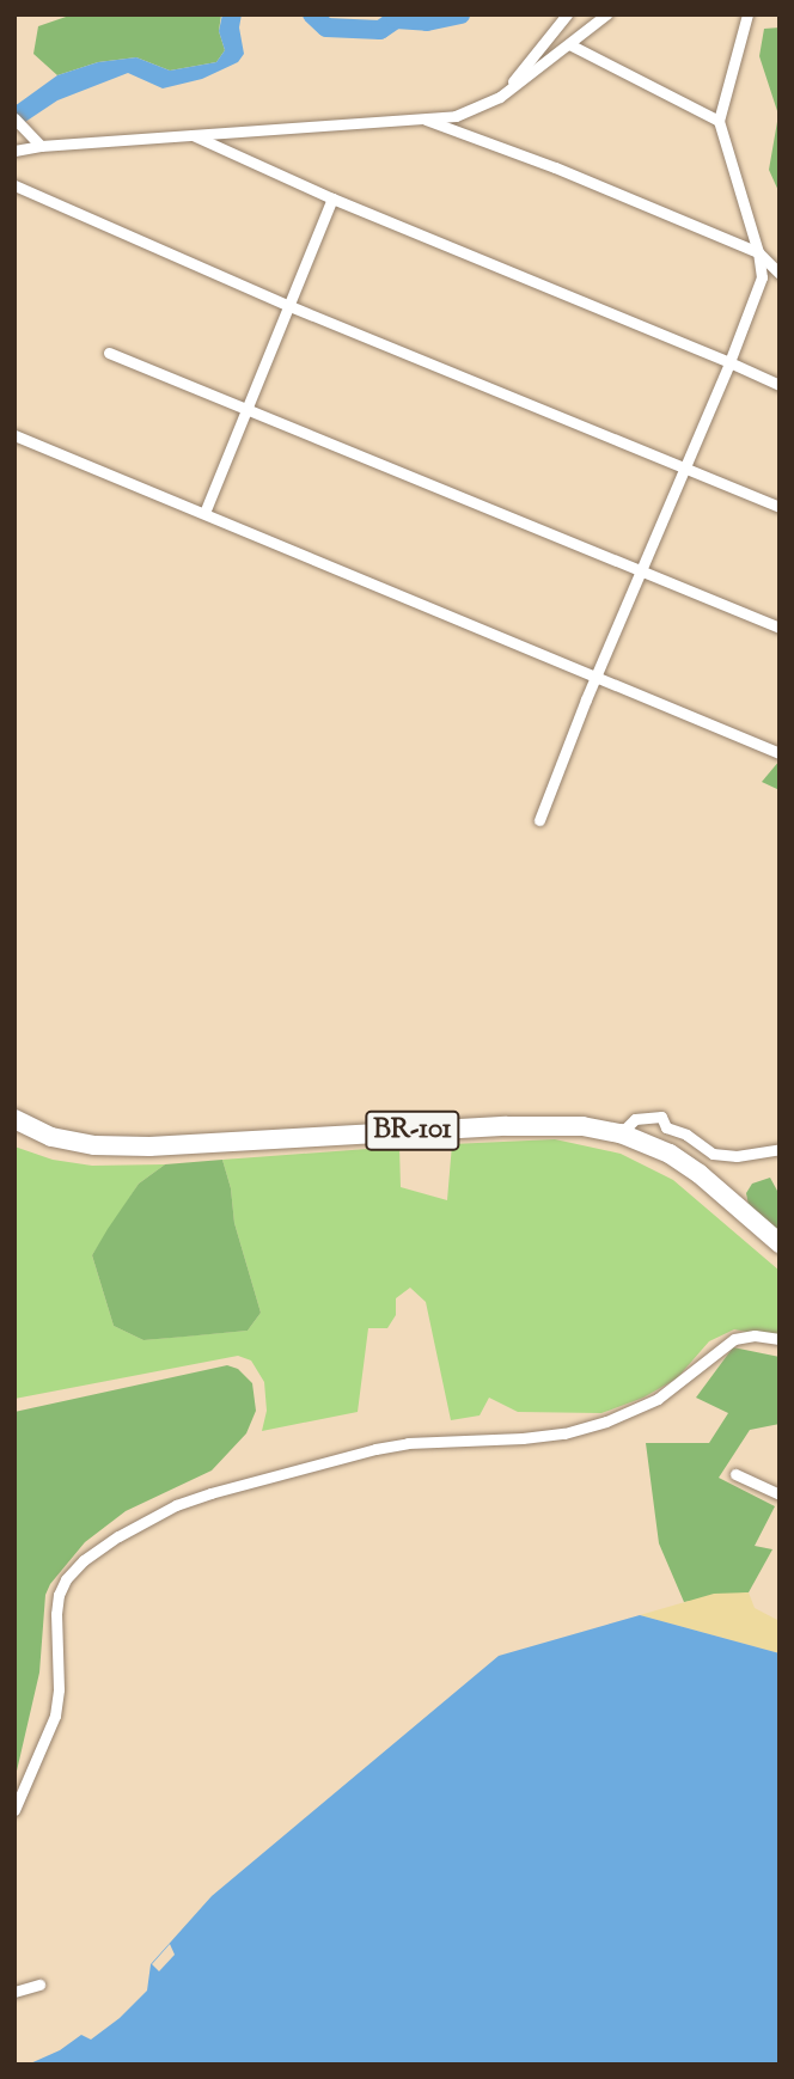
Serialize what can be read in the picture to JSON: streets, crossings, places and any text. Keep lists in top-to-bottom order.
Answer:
{
  "streets": {
    "highway": ["BR-101"]
  }
}
